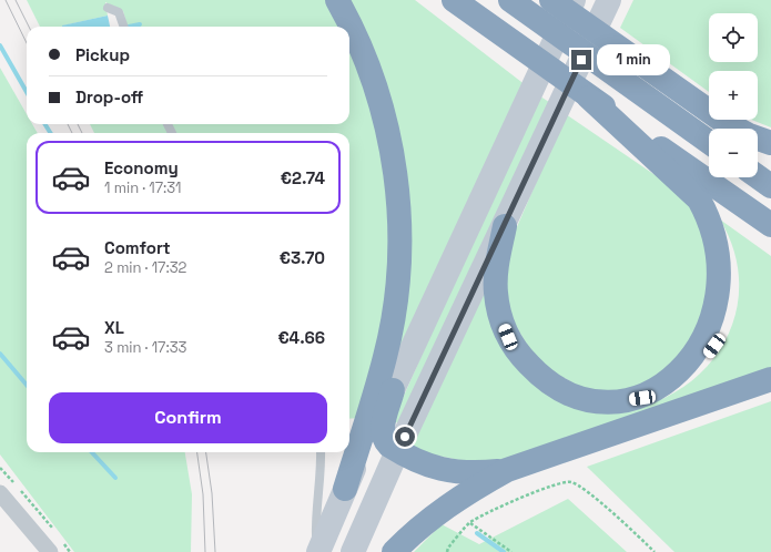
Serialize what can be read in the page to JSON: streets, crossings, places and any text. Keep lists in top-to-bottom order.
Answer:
{
  "page": {
    "map_buttons": ["+", "−"],
    "banner": ["Pickup", "Drop-off"],
    "bubble": "1 min",
    "list": [
      {
        "name": "Economy",
        "note": "1 min · 17:31",
        "value": "€2.74"
      },
      {
        "name": "Comfort",
        "note": "2 min · 17:32",
        "value": "€3.70"
      },
      {
        "name": "XL",
        "note": "3 min · 17:33",
        "value": "€4.66"
      }
    ],
    "buttons": "Confirm"
  }
}
